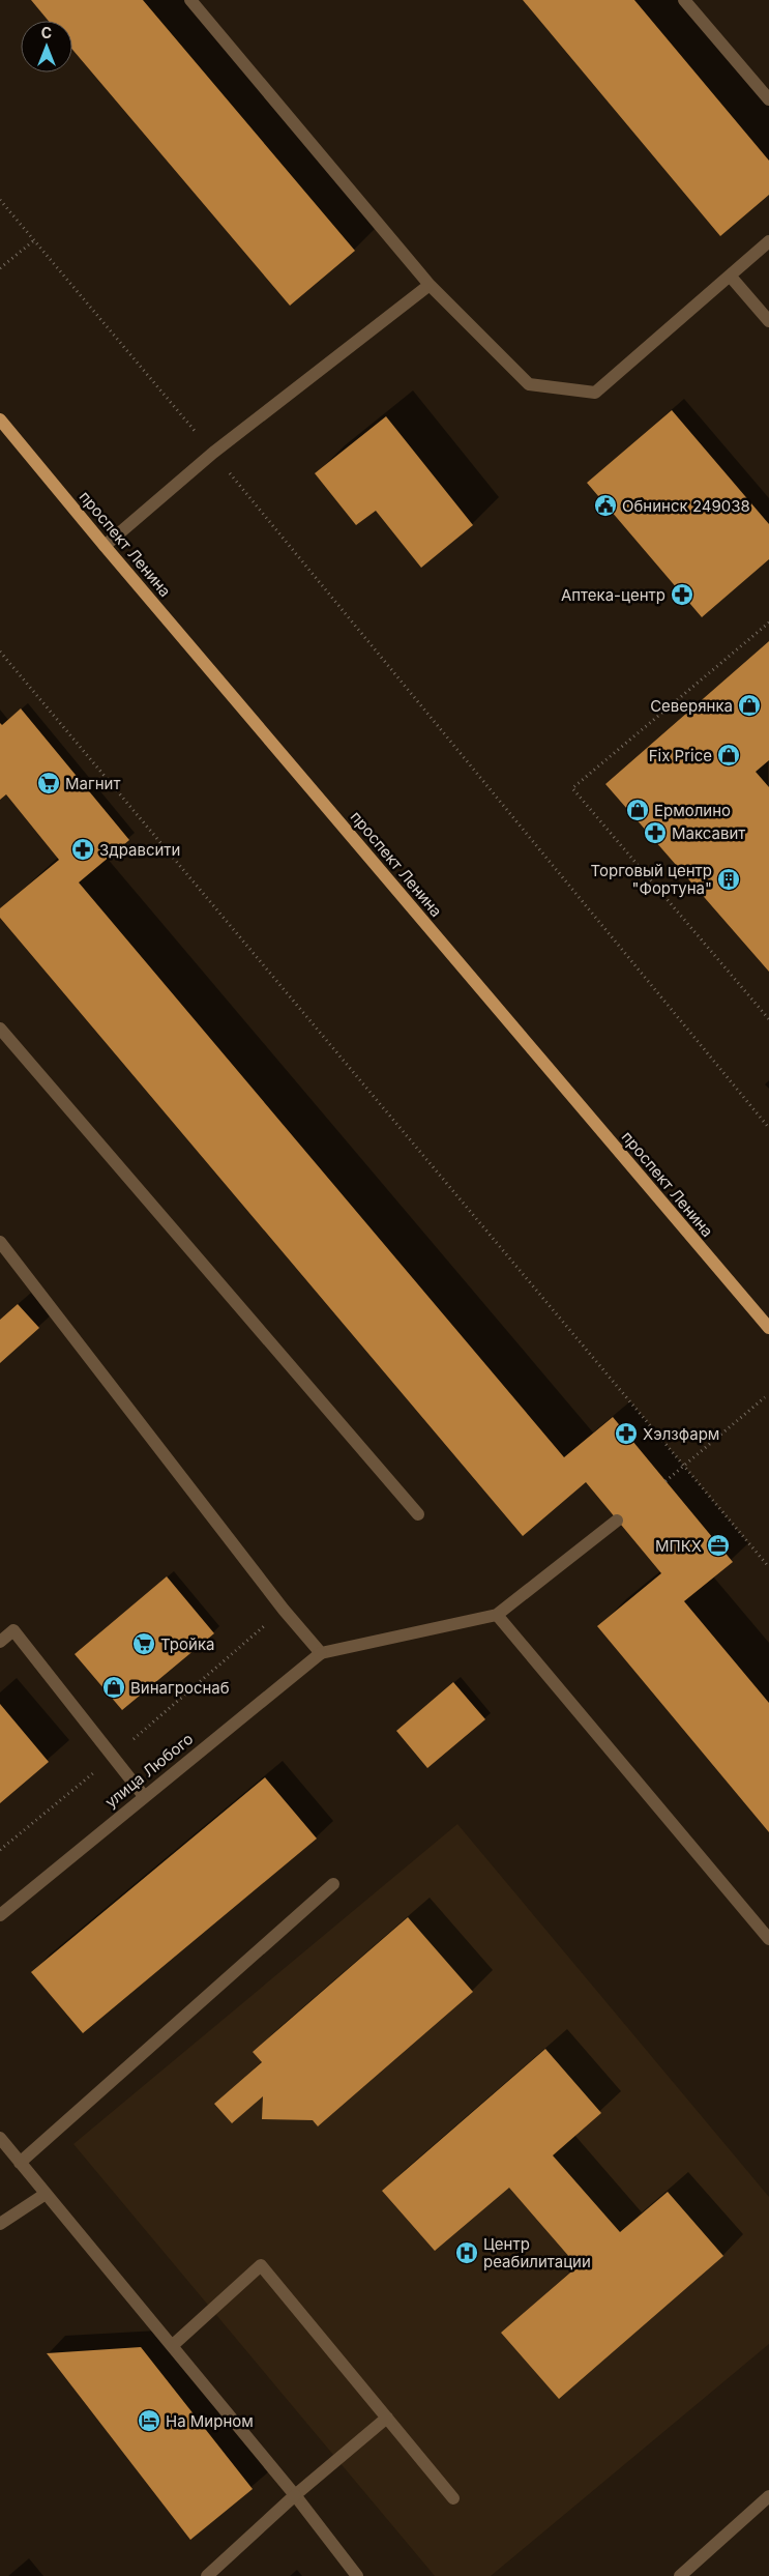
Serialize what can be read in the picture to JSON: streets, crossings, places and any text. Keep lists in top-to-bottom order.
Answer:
{
  "streets": {
    "main road": ["проспект Ленина"],
    "street": ["улица Любого"]
  },
  "places": {
    "public building": ["Обнинск 249038"],
    "pharmacy": [
      "Аптека-центр",
      "Максавит",
      "Здравсити",
      "Хэлзфарм"
    ],
    "shop": [
      "Северянка",
      "Fix Price",
      "Ермолино",
      "Винагроснаб"
    ],
    "supermarket": ["Магнит", "Тройка"],
    "building": ["Торговый центр \"Фортуна\""],
    "office": ["МПКХ"],
    "hospital": ["Центр реабилитации"],
    "hotel": ["На Мирном"]
  },
  "north": "top"
}
